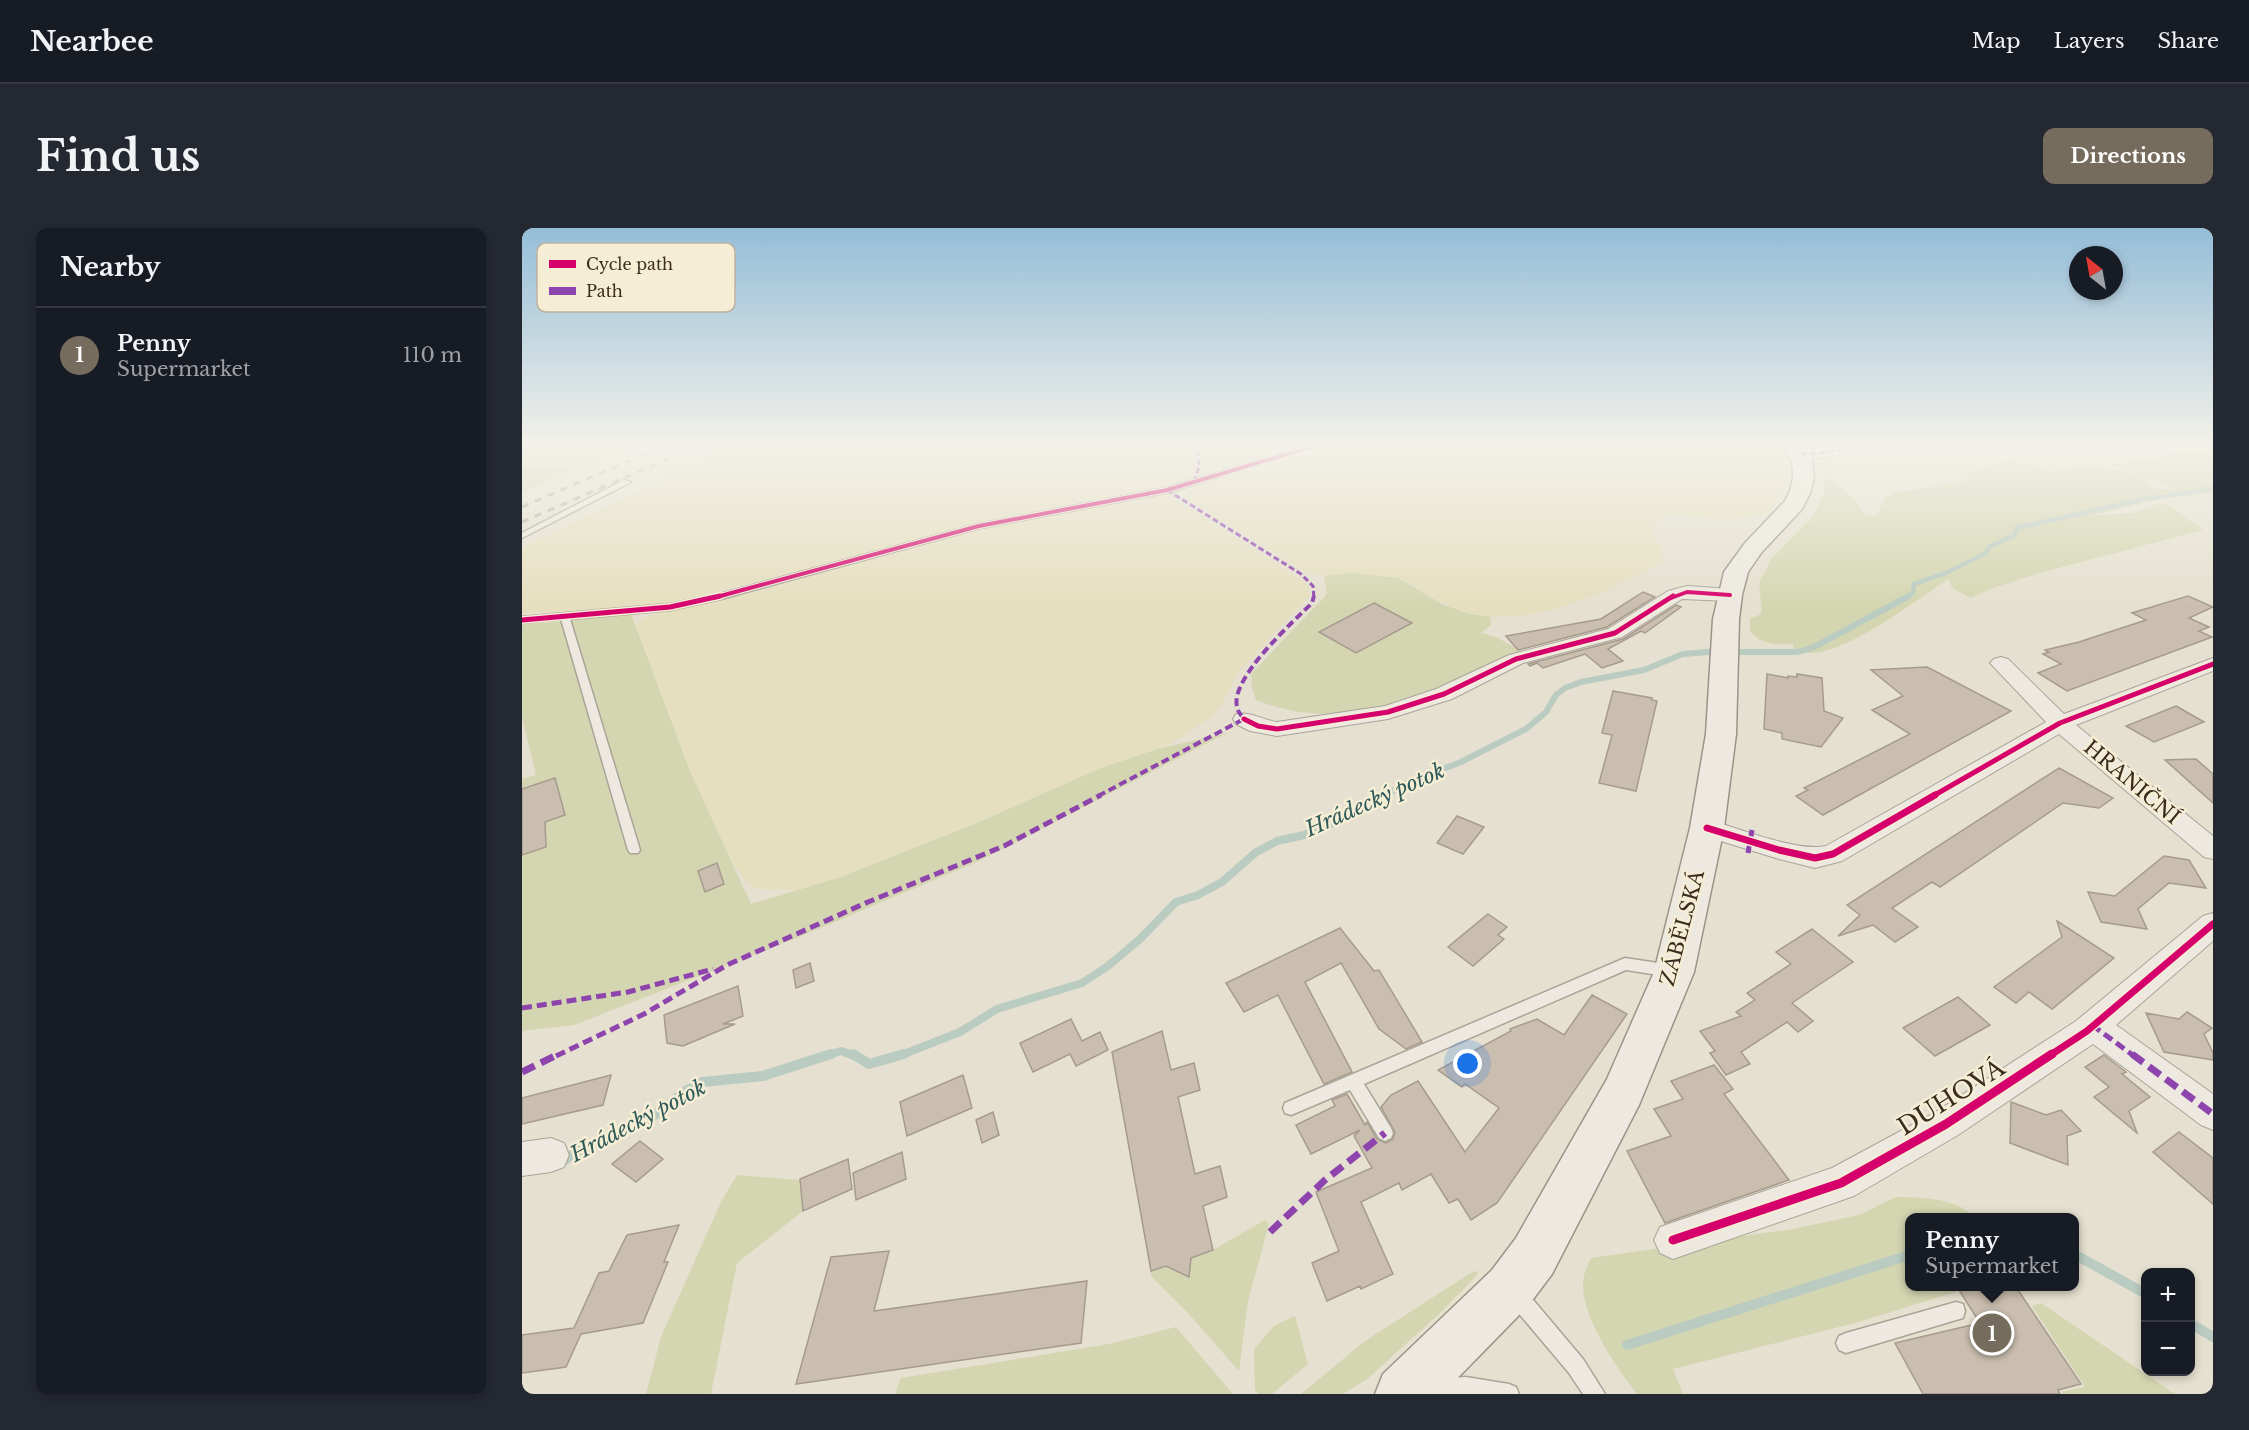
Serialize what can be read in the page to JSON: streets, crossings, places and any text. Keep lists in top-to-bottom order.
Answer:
{
  "streets": {
    "main road": ["ZÁBĚLSKÁ"],
    "street": ["HRANIČNÍ", "DUHOVÁ"]
  },
  "water": ["Hrádecký potok"],
  "legend": ["Cycle path", "Path"],
  "north": "top left",
  "page": {
    "header": "Nearbee",
    "nav": ["Map", "Layers", "Share"],
    "buttons": "Directions",
    "title": "Find us",
    "heading": "Nearby",
    "list": [
      {
        "mark": "1",
        "name": "Penny",
        "note": "Supermarket",
        "value": "110 m"
      }
    ],
    "popup": ["Penny", "Supermarket"],
    "map_buttons": ["+", "−"],
    "pins": "1"
  }
}
